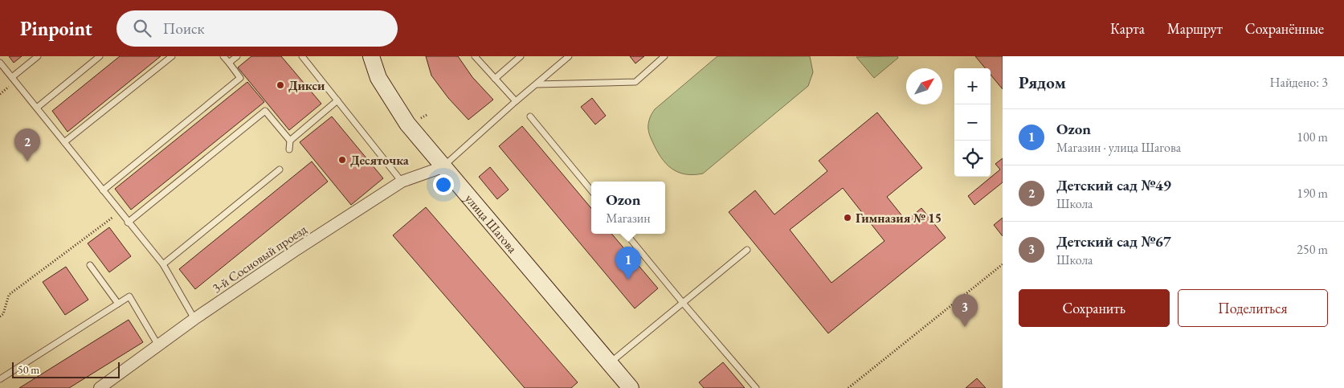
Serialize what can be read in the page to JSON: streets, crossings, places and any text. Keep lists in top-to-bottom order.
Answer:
{
  "streets": {
    "main road": ["улица Шагова"],
    "street": ["3-й Сосновый проезд"]
  },
  "crossings": [
    ["улица Шагова", "3-й Сосновый проезд"]
  ],
  "places": ["Дикси", "Десяточка", "Гимназия № 15"],
  "scale_bar": "50 m",
  "north": "top right",
  "page": {
    "header": "Pinpoint",
    "search": "Поиск",
    "nav": ["Карта", "Маршрут", "Сохранённые"],
    "heading": ["Рядом", "Найдено: 3"],
    "map_buttons": ["+", "−"],
    "list": [
      {
        "mark": "1",
        "name": "Ozon",
        "note": "Магазин · улица Шагова",
        "value": "100 m"
      },
      {
        "mark": "2",
        "name": "Детский сад №49",
        "note": "Школа",
        "value": "190 m"
      },
      {
        "mark": "3",
        "name": "Детский сад №67",
        "note": "Школа",
        "value": "250 m"
      }
    ],
    "pins": ["2", "1", "3"],
    "popup": ["Ozon", "Магазин"],
    "buttons": ["Сохранить", "Поделиться"],
    "scale": "50 m"
  }
}
